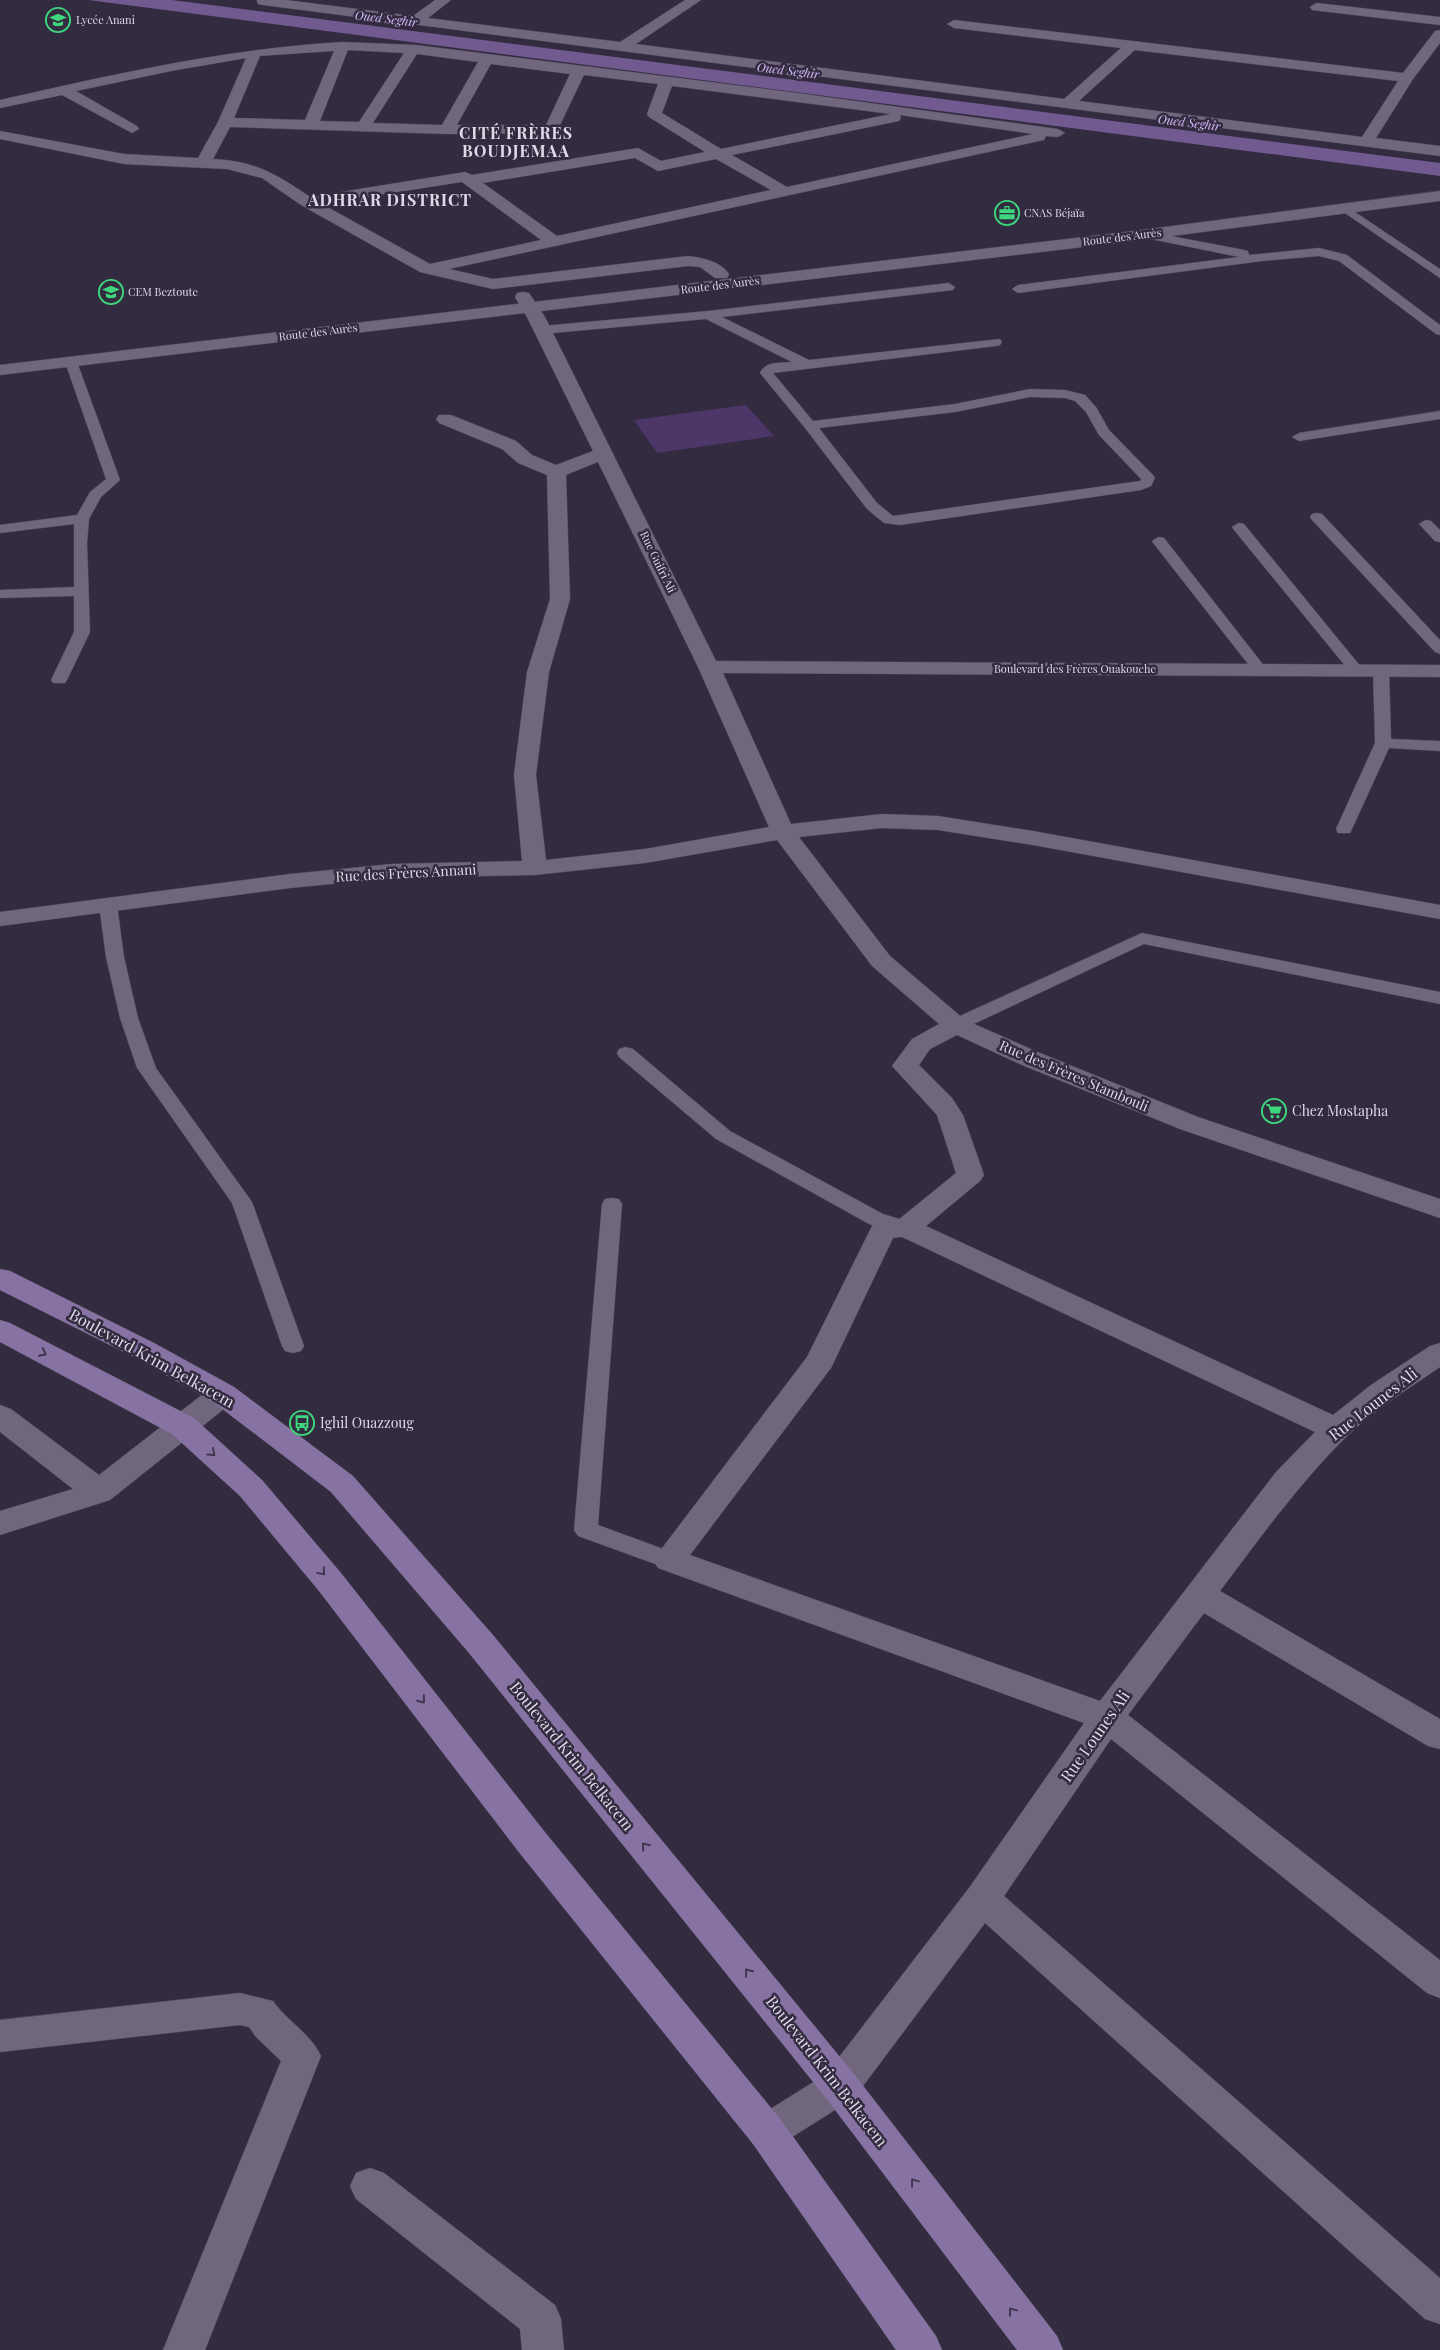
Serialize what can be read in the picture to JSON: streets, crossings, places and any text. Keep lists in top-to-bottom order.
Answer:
{
  "streets": {
    "main road": ["Boulevard Krim Belkacem"],
    "street": [
      "Route des Aurès",
      "Rue Guifri Ali",
      "Boulevard des Frères Ouakouche",
      "Rue des Frères Annani",
      "Rue des Frères Stambouli",
      "Rue Lounes Ali"
    ]
  },
  "crossings": [
    ["Route des Aurès", "Rue Guifri Ali"],
    ["Rue Guifri Ali", "Boulevard des Frères Ouakouche"],
    ["Rue Guifri Ali", "Rue des Frères Annani"],
    ["Rue Guifri Ali", "Rue des Frères Stambouli"],
    ["Rue des Frères Annani", "Rue des Frères Stambouli"],
    ["Boulevard Krim Belkacem", "Rue Lounes Ali"]
  ],
  "districts": ["CITÉ FRÈRES BOUDJEMAA", "ADHRAR DISTRICT"],
  "water": ["Oued Seghir"],
  "places": {
    "school or university": ["Lycée Anani", "CEM Beztoute"],
    "office": ["CNAS Béjaïa"],
    "supermarket": ["Chez Mostapha"],
    "bus stop": ["Ighil Ouazzoug"]
  }
}
